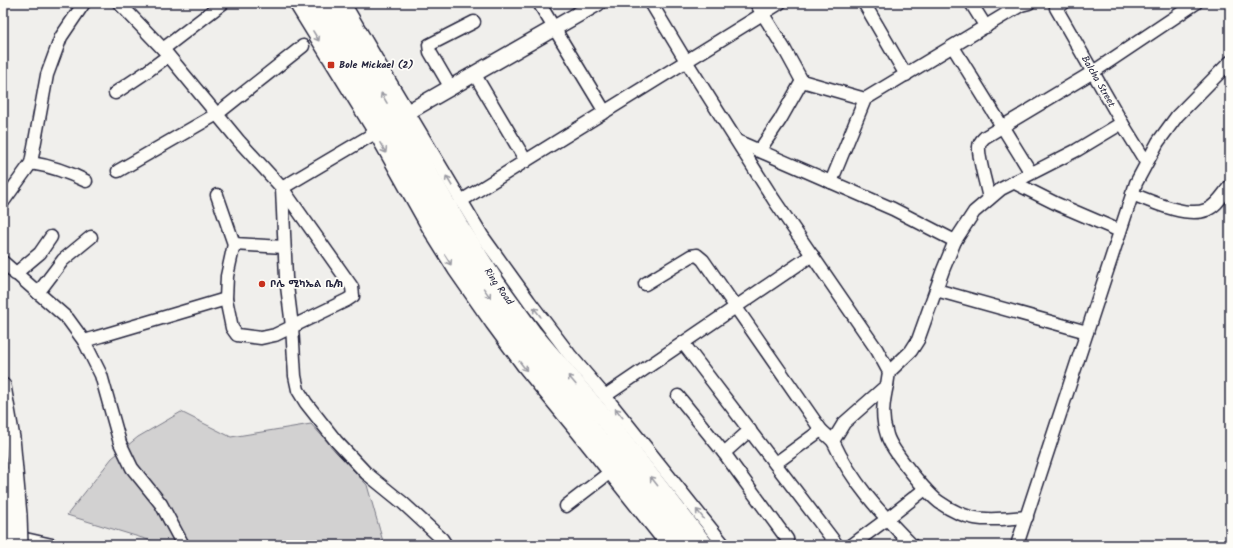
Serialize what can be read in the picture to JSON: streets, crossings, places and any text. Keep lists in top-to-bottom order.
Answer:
{
  "streets": {
    "highway": ["Ring Road"],
    "street": ["Balcha Street"]
  },
  "places": {
    "transit": ["Bole Mickael (2)"],
    "other": ["ቦሌ ሚካኤል ቤ/ክ"]
  }
}
